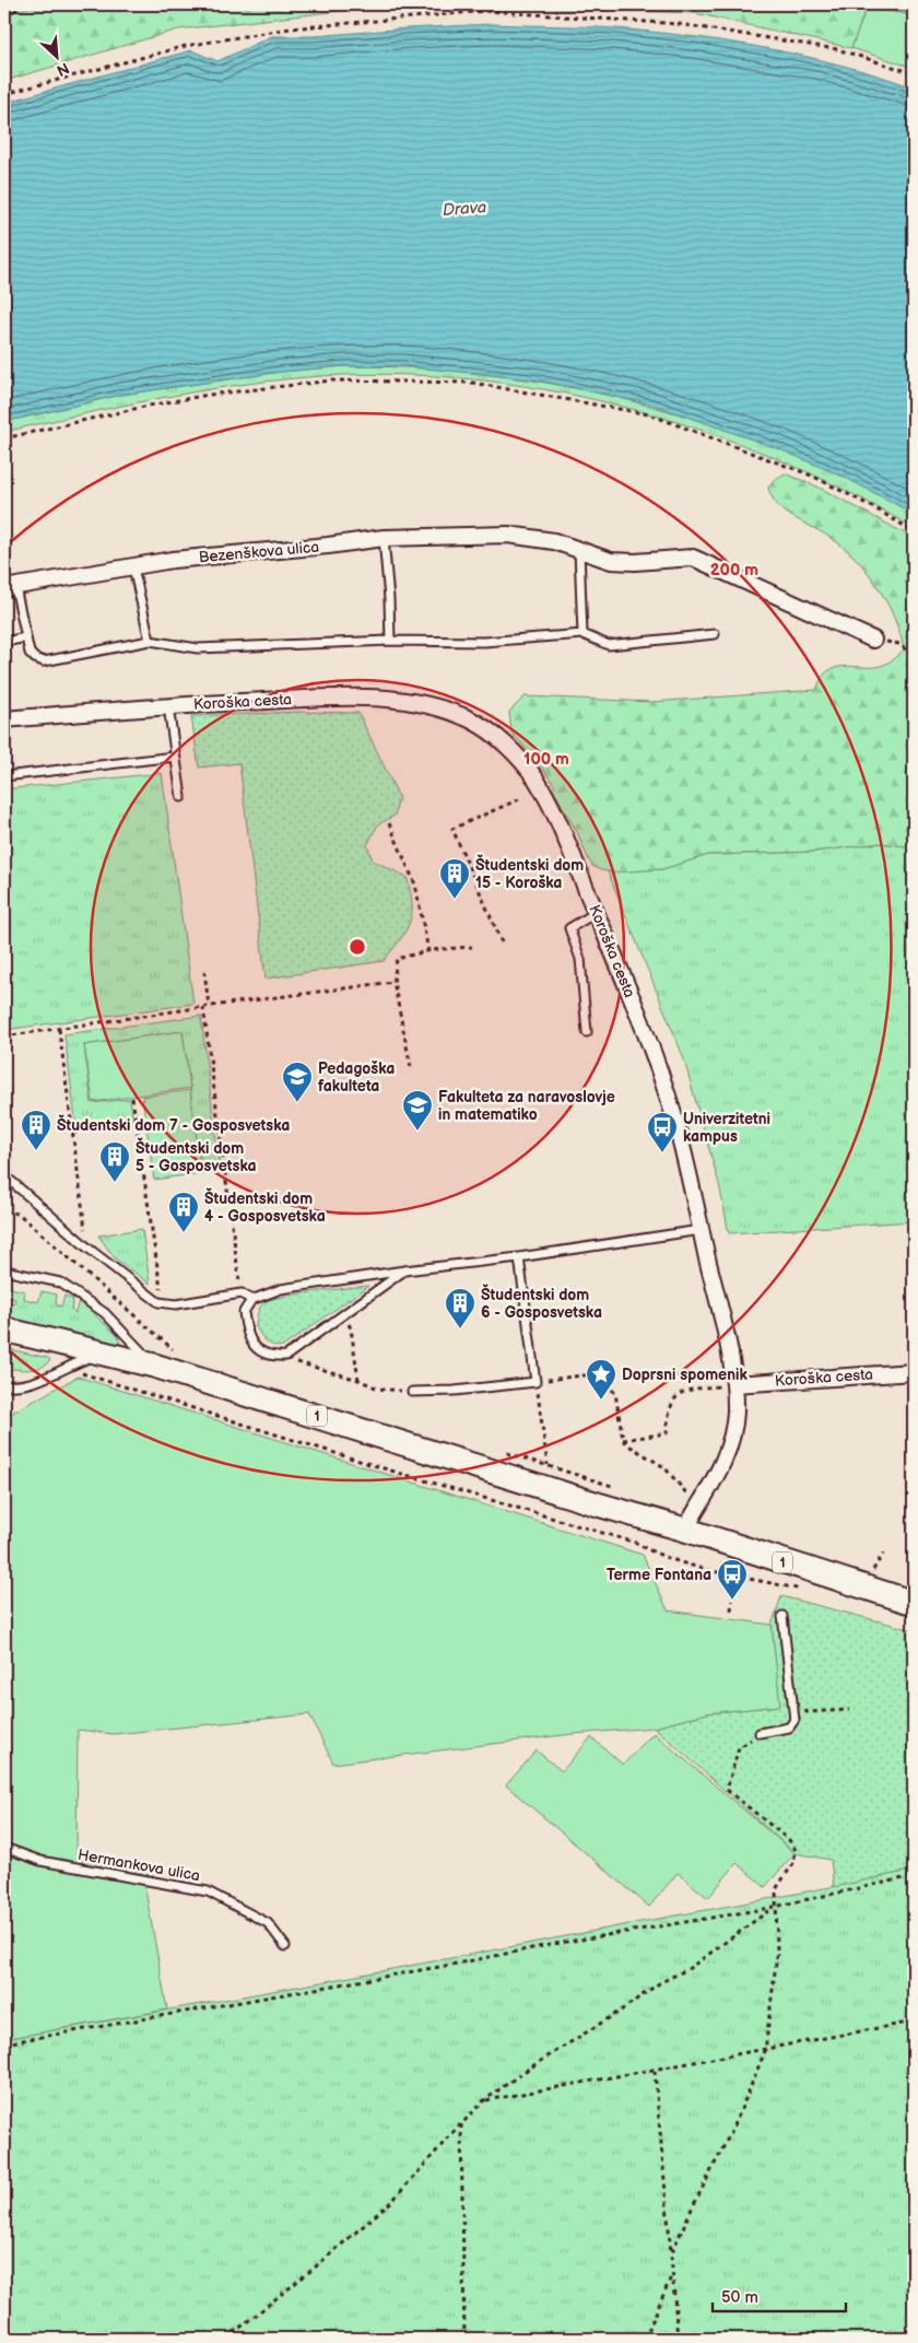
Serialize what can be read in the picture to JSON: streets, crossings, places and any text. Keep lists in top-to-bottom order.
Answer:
{
  "streets": {
    "main road": ["1"],
    "street": ["Bezenškova ulica", "Koroška cesta"],
    "lane": ["Hermankova ulica"]
  },
  "crossings": [
    ["Koroška cesta", "1"]
  ],
  "water": ["Drava"],
  "places": {
    "building": [
      "Študentski dom 15 - Koroška",
      "Študentski dom 7 - Gosposvetska",
      "Študentski dom 5 - Gosposvetska",
      "Študentski dom 4 - Gosposvetska",
      "Študentski dom 6 - Gosposvetska"
    ],
    "school or university": ["Pedagoška fakulteta", "Fakulteta za naravoslovje in matematiko"],
    "bus stop": ["Univerzitetni kampus", "Terme Fontana"],
    "place": ["Doprsni spomenik"]
  },
  "scale_bar": "50 m",
  "north": "bottom right",
  "rings": ["200 m", "100 m"]
}
